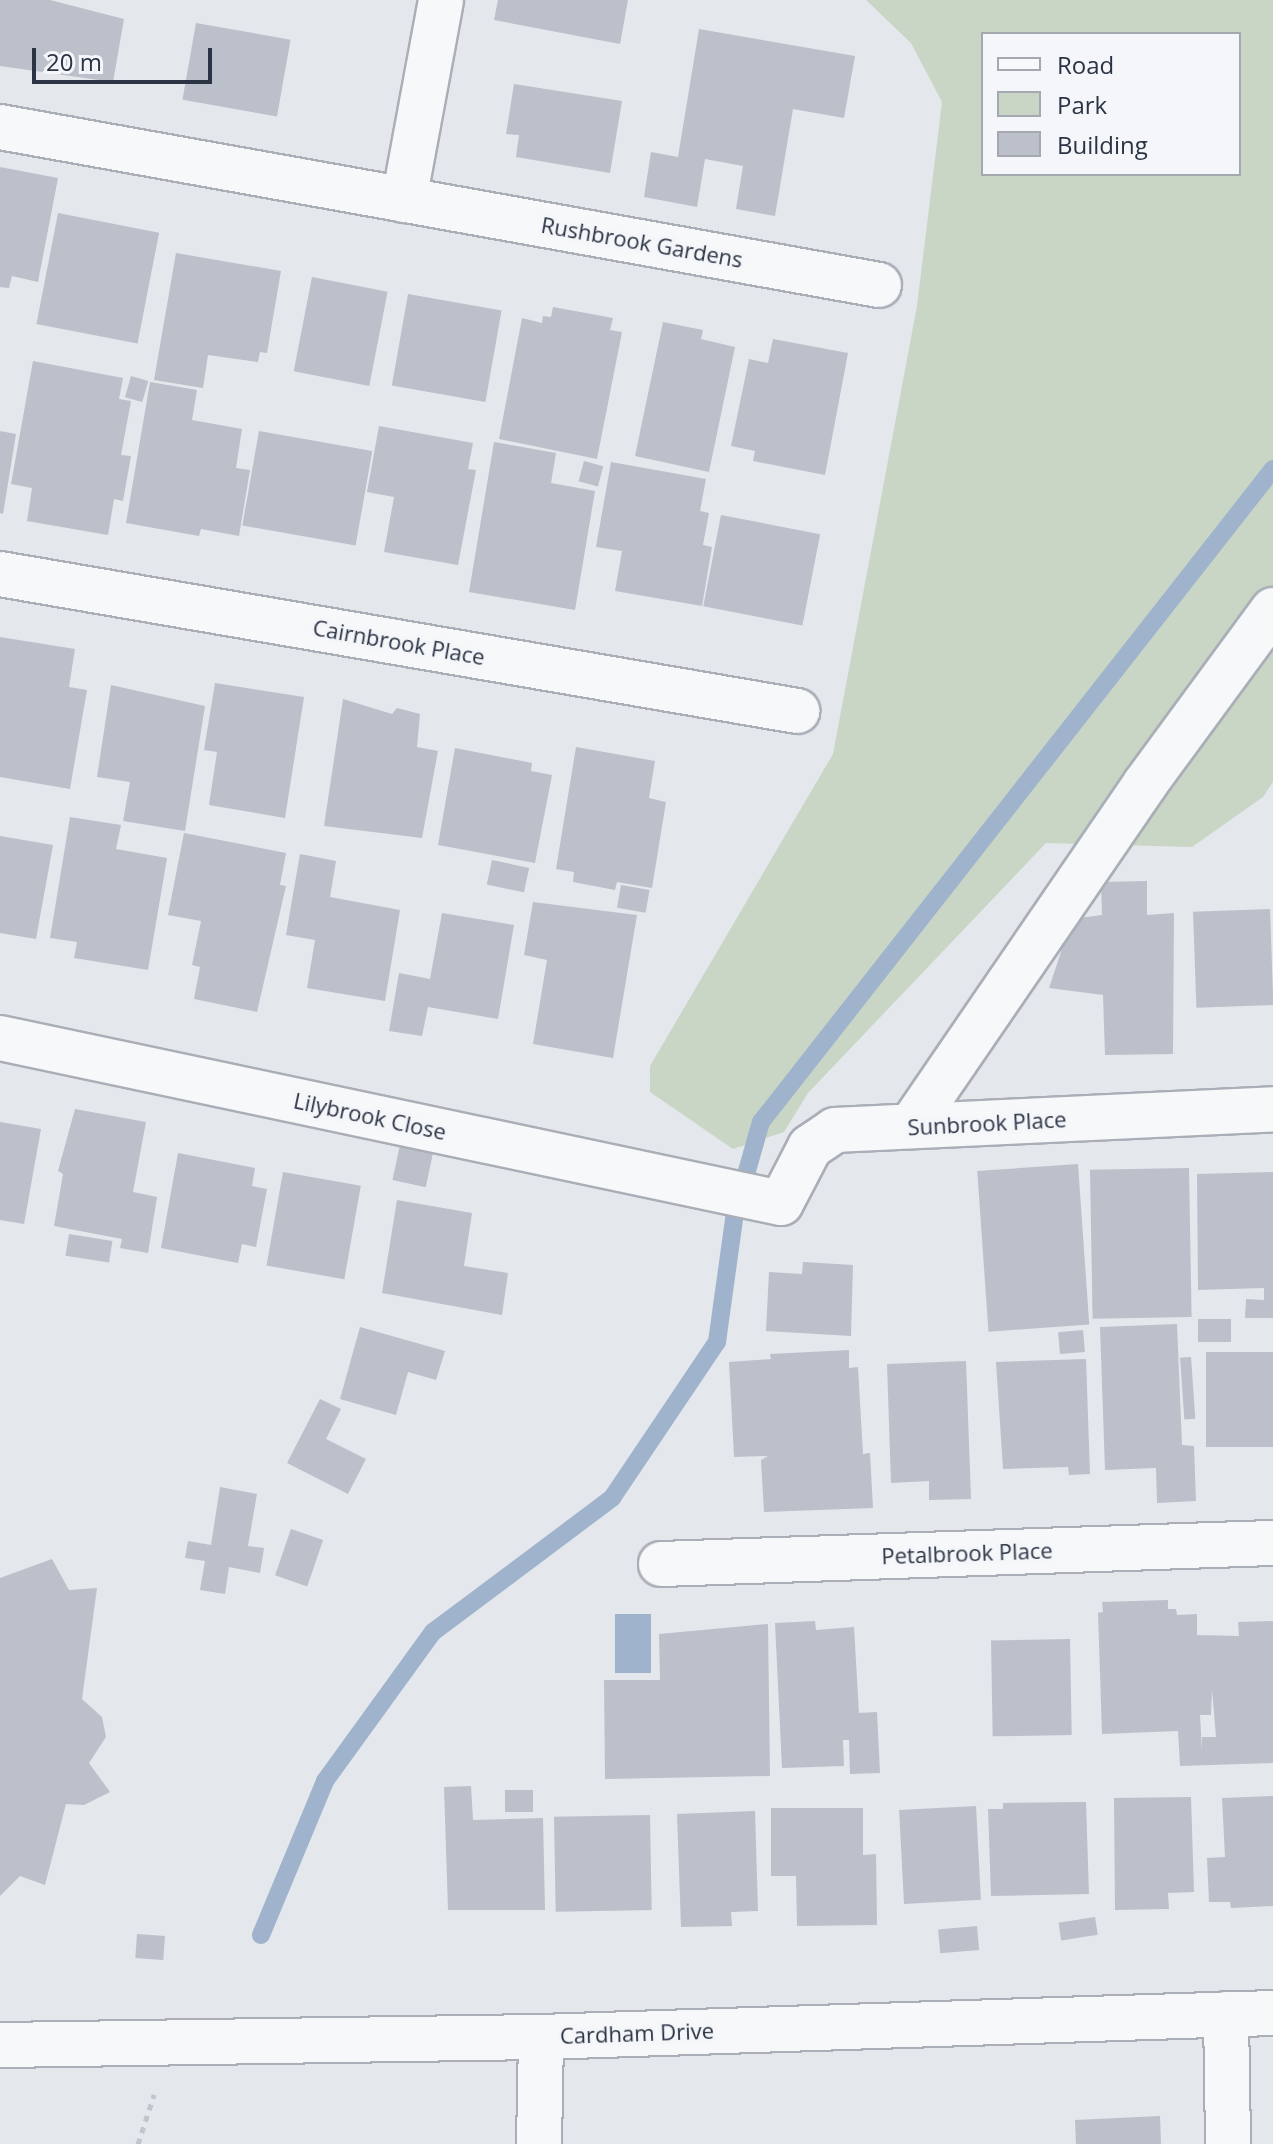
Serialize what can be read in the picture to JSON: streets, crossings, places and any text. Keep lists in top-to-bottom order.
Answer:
{
  "streets": {
    "street": [
      "Rushbrook Gardens",
      "Cairnbrook Place",
      "Lilybrook Close",
      "Sunbrook Place",
      "Petalbrook Place",
      "Cardham Drive"
    ]
  },
  "crossings": [
    ["Lilybrook Close", "Sunbrook Place"]
  ],
  "legend": ["Road", "Park", "Building"],
  "scale_bar": "20 m"
}
